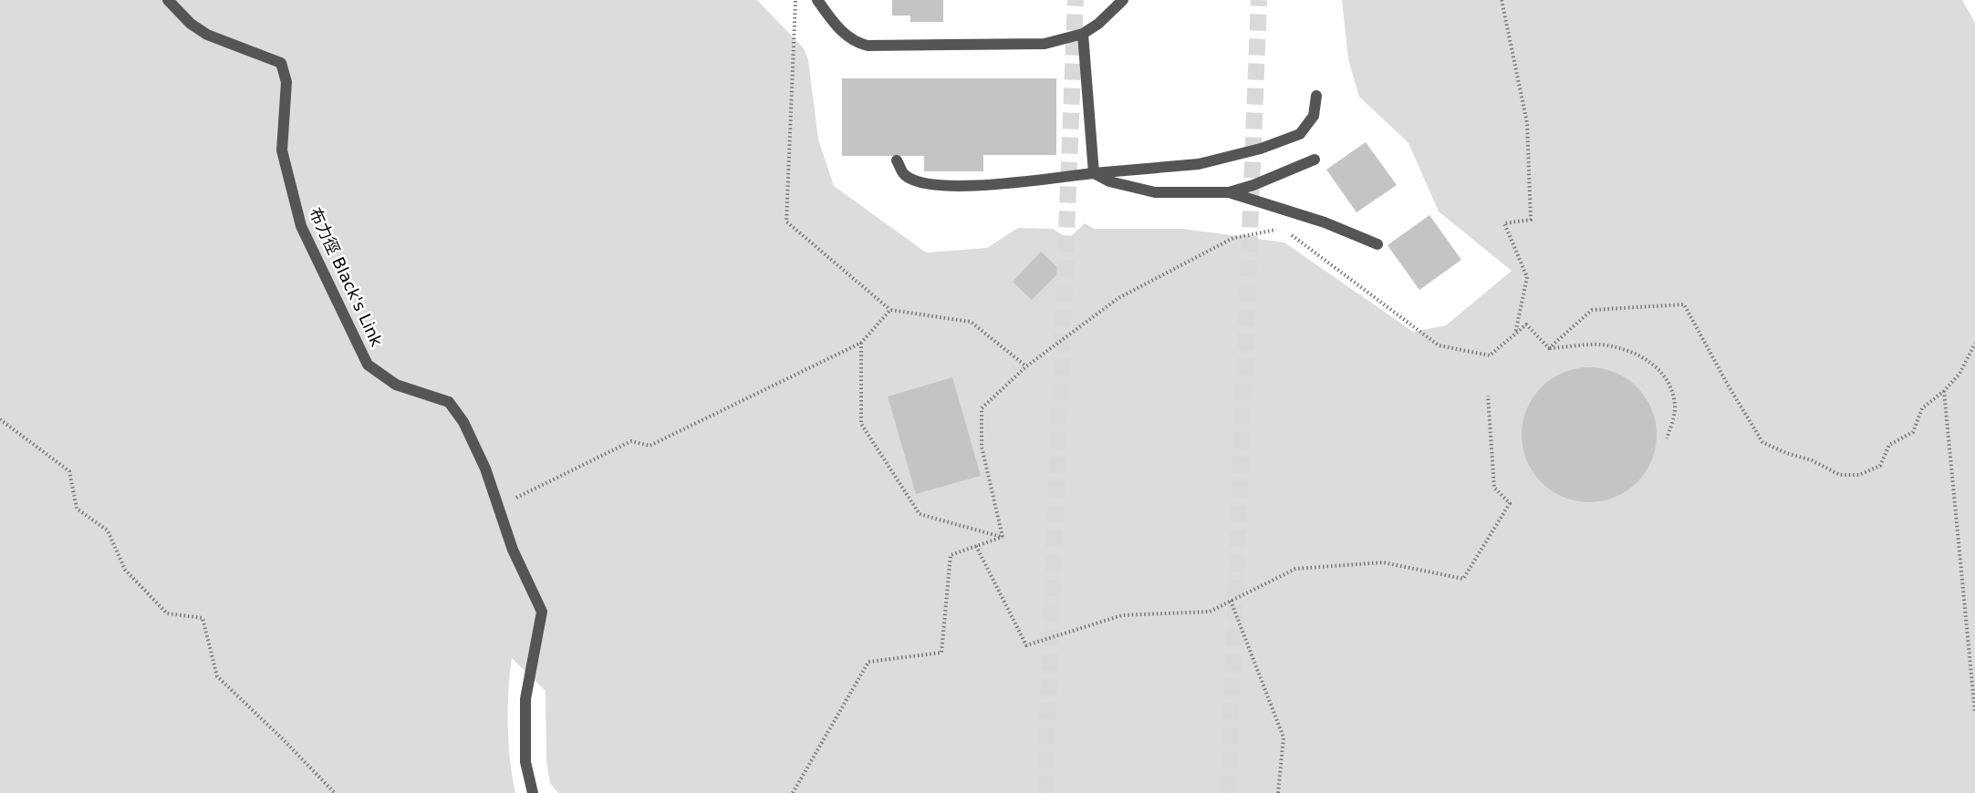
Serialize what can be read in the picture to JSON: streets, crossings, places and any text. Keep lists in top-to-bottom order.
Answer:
{
  "streets": {
    "street": ["布力徑 Black's Link"]
  }
}
